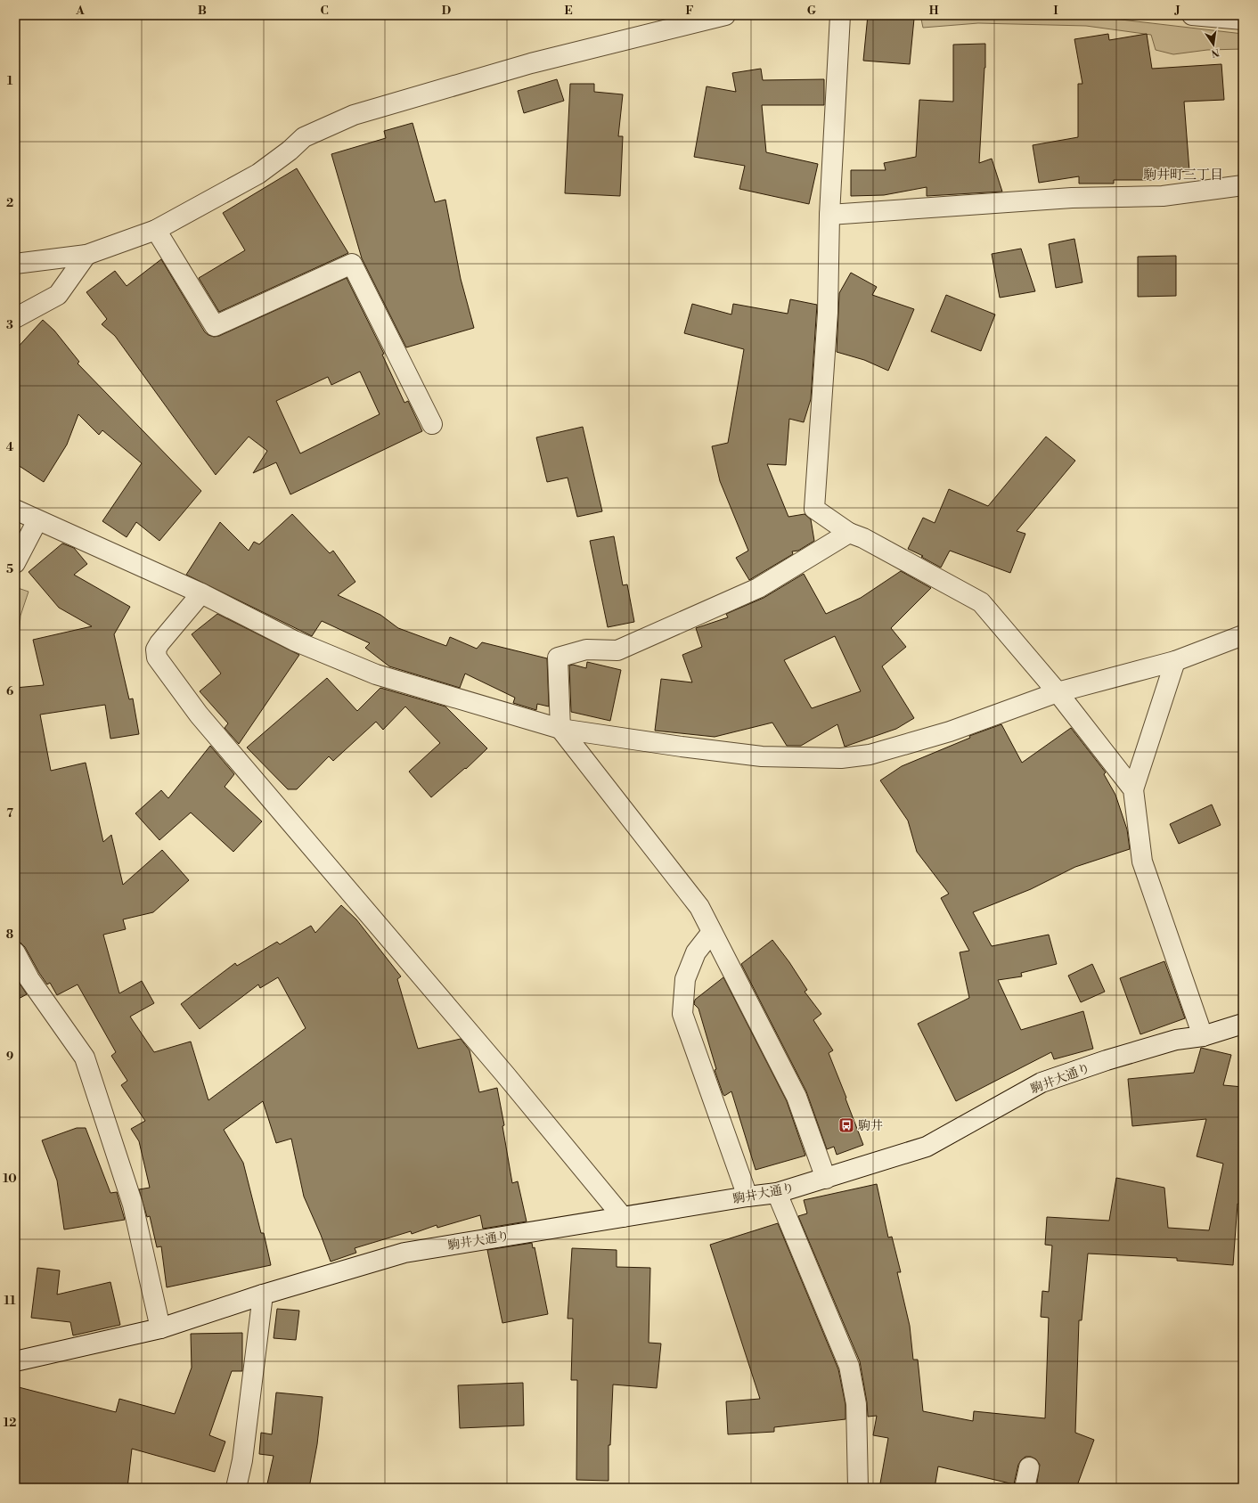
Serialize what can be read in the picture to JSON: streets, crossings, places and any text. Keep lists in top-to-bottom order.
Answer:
{
  "streets": {
    "street": ["駒井大通り"]
  },
  "districts": ["駒井町三丁目"],
  "places": {
    "bus stop": ["駒井"]
  },
  "north": "bottom",
  "grid": {
    "columns": [
      "A",
      "B",
      "C",
      "D",
      "E",
      "F",
      "G",
      "H",
      "I",
      "J"
    ],
    "rows": [
      "1",
      "2",
      "3",
      "4",
      "5",
      "6",
      "7",
      "8",
      "9",
      "10",
      "11",
      "12"
    ]
  }
}
